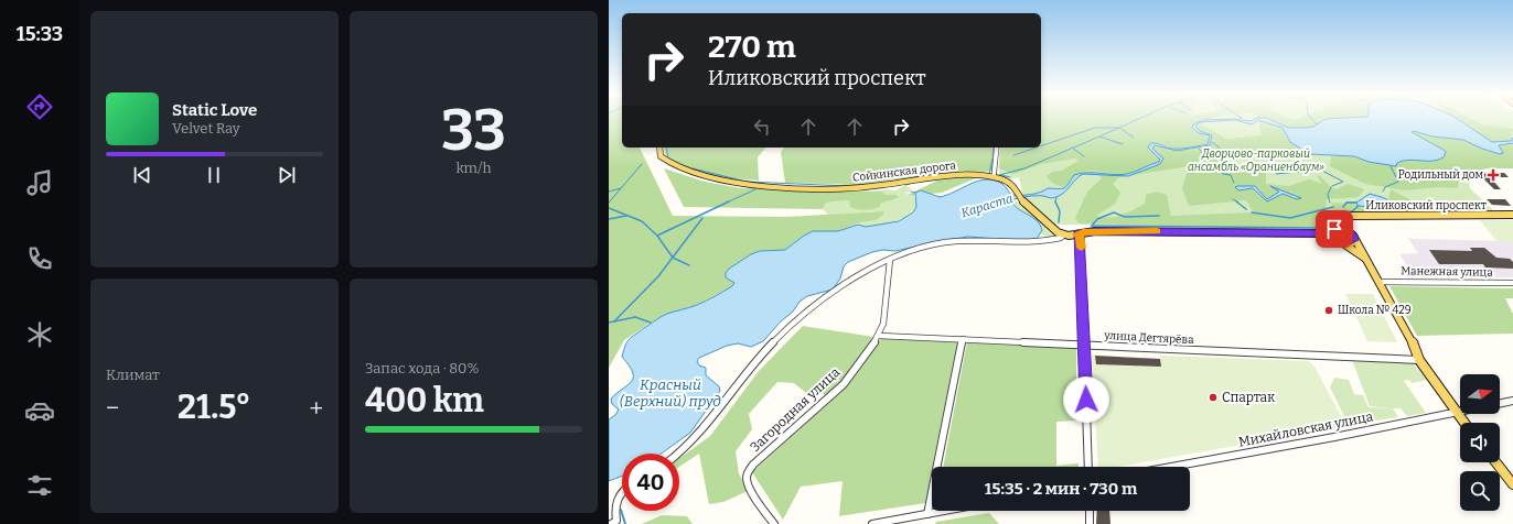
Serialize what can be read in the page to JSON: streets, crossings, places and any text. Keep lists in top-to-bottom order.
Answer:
{
  "streets": {
    "main road": ["Сойкинская дорога", "Иликовский проспект"],
    "street": [
      "Манежная улица",
      "улица Дегтярёва",
      "Загородная улица",
      "Михайловская улица"
    ]
  },
  "crossings": [
    ["Сойкинская дорога", "Иликовский проспект"],
    ["улица Дегтярёва", "Загородная улица"]
  ],
  "water": ["Караста", "Красный (Верхний) пруд"],
  "parks": ["Дворцово-парковый ансамбль «Ораниенбаум»"],
  "places": {
    "health": ["Родильный дом"],
    "other": ["Школа № 429", "Спартак"]
  },
  "north": "right",
  "page": {
    "tabs": "15:33",
    "tile": [
      ["33", "km/h"],
      "Климат",
      ["Запас хода · 80%", "400 km"]
    ],
    "turn": ["270 m", "Иликовский проспект"],
    "song": ["Static Love", "Velvet Ray"],
    "heat": ["−", "21.5°", "+"],
    "limit": "40",
    "trip": "15:35 · 2 мин · 730 m"
  }
}
